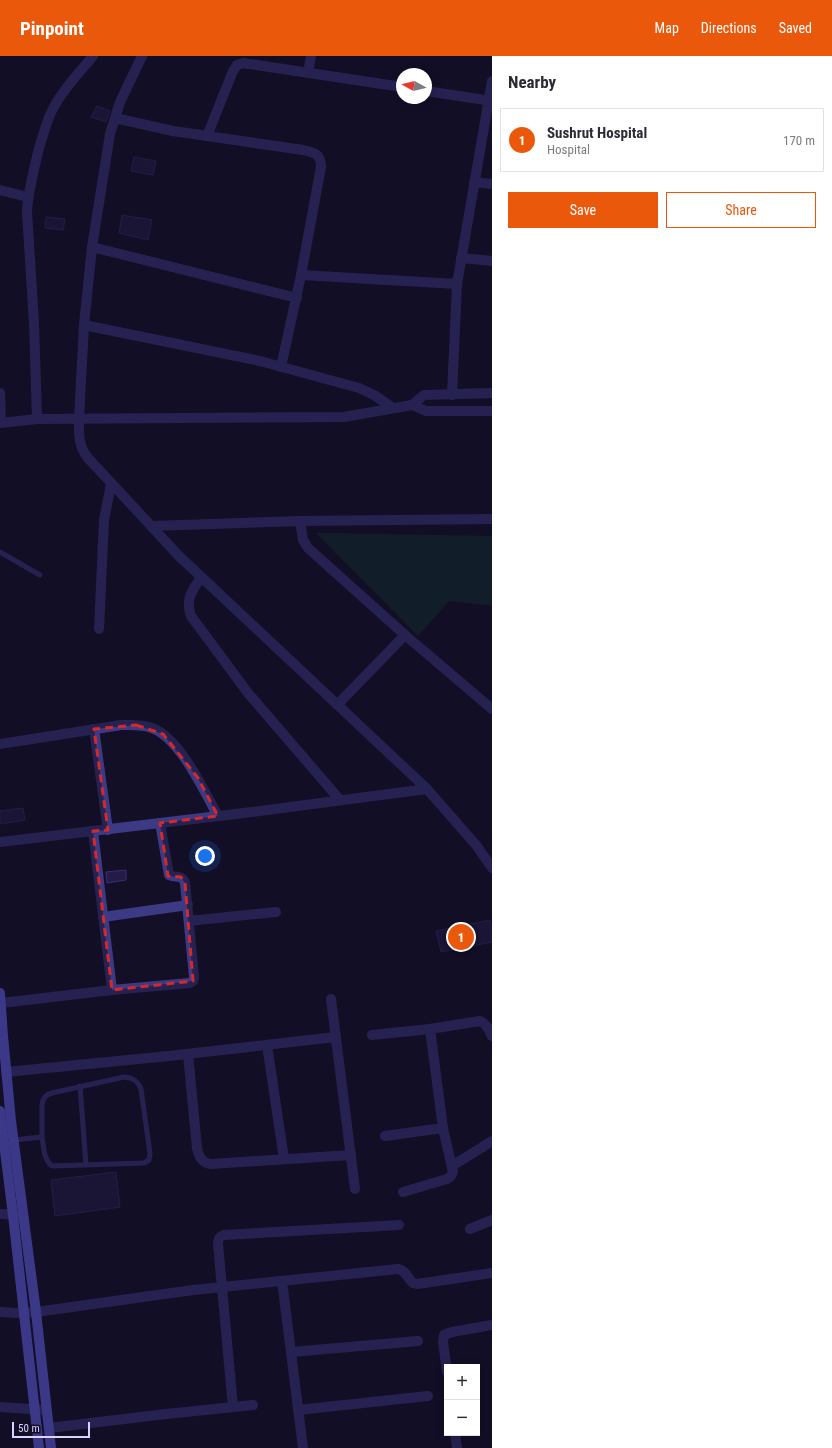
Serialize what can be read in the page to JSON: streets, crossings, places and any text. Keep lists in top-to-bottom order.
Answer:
{
  "scale_bar": "50 m",
  "north": "left",
  "page": {
    "header": "Pinpoint",
    "nav": ["Map", "Directions", "Saved"],
    "heading": "Nearby",
    "list": [
      {
        "mark": "1",
        "name": "Sushrut Hospital",
        "note": "Hospital",
        "value": "170 m"
      }
    ],
    "buttons": ["Save", "Share"],
    "pins": "1",
    "map_buttons": ["+", "−"],
    "scale": "50 m"
  }
}
